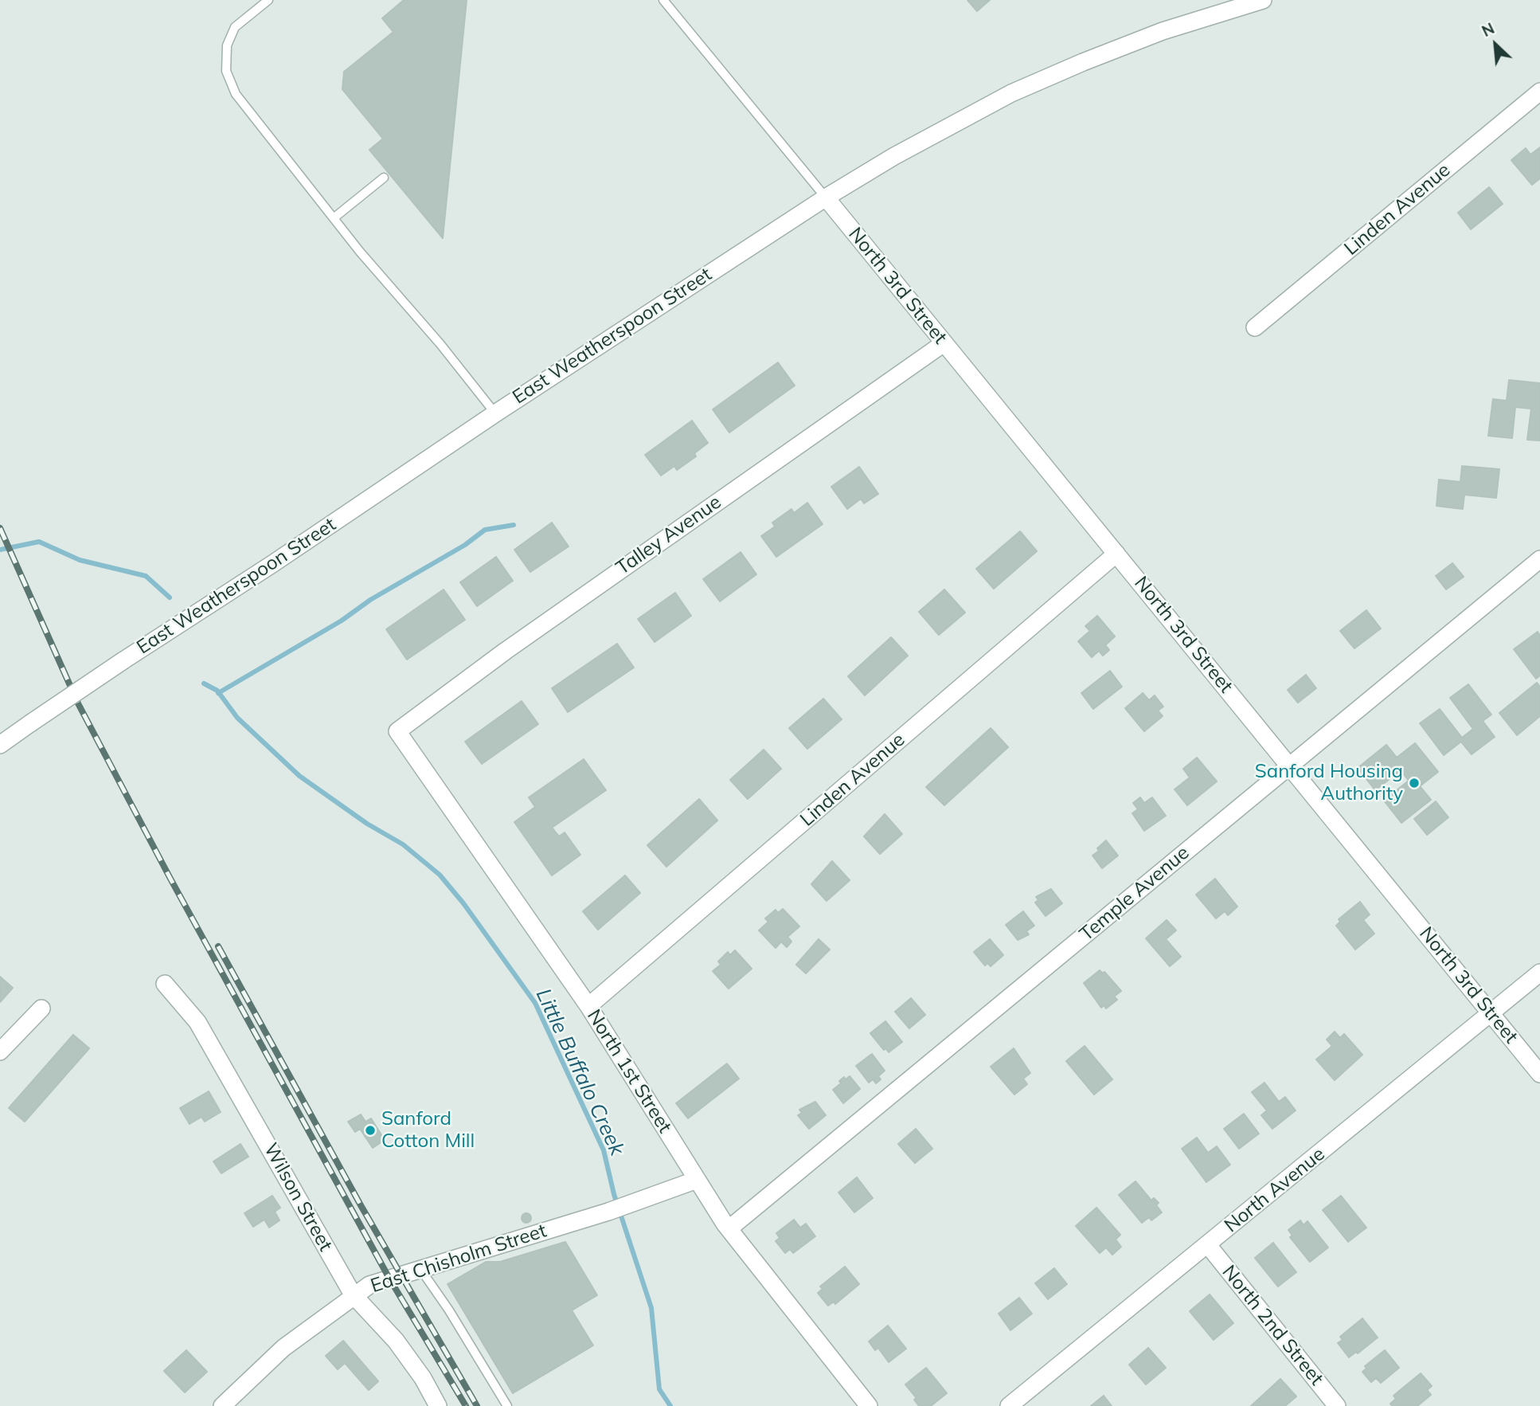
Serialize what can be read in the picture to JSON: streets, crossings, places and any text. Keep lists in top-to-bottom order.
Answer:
{
  "streets": {
    "street": [
      "Linden Avenue",
      "North 3rd Street",
      "East Weatherspoon Street",
      "Talley Avenue",
      "Temple Avenue",
      "North 1st Street",
      "North Avenue",
      "Wilson Street",
      "East Chisholm Street",
      "North 2nd Street"
    ]
  },
  "crossings": [
    ["Linden Avenue", "North 3rd Street"],
    ["Linden Avenue", "North 1st Street"],
    ["North 3rd Street", "East Weatherspoon Street"],
    ["North 3rd Street", "Talley Avenue"],
    ["North 3rd Street", "Temple Avenue"],
    ["North 3rd Street", "North Avenue"],
    ["Talley Avenue", "North 1st Street"],
    ["Temple Avenue", "North 1st Street"],
    ["North 1st Street", "East Chisholm Street"],
    ["North Avenue", "North 2nd Street"],
    ["Wilson Street", "East Chisholm Street"]
  ],
  "water": ["Little Buffalo Creek"],
  "places": ["Sanford Housing Authority", "Sanford Cotton Mill"],
  "north": "top left"
}
